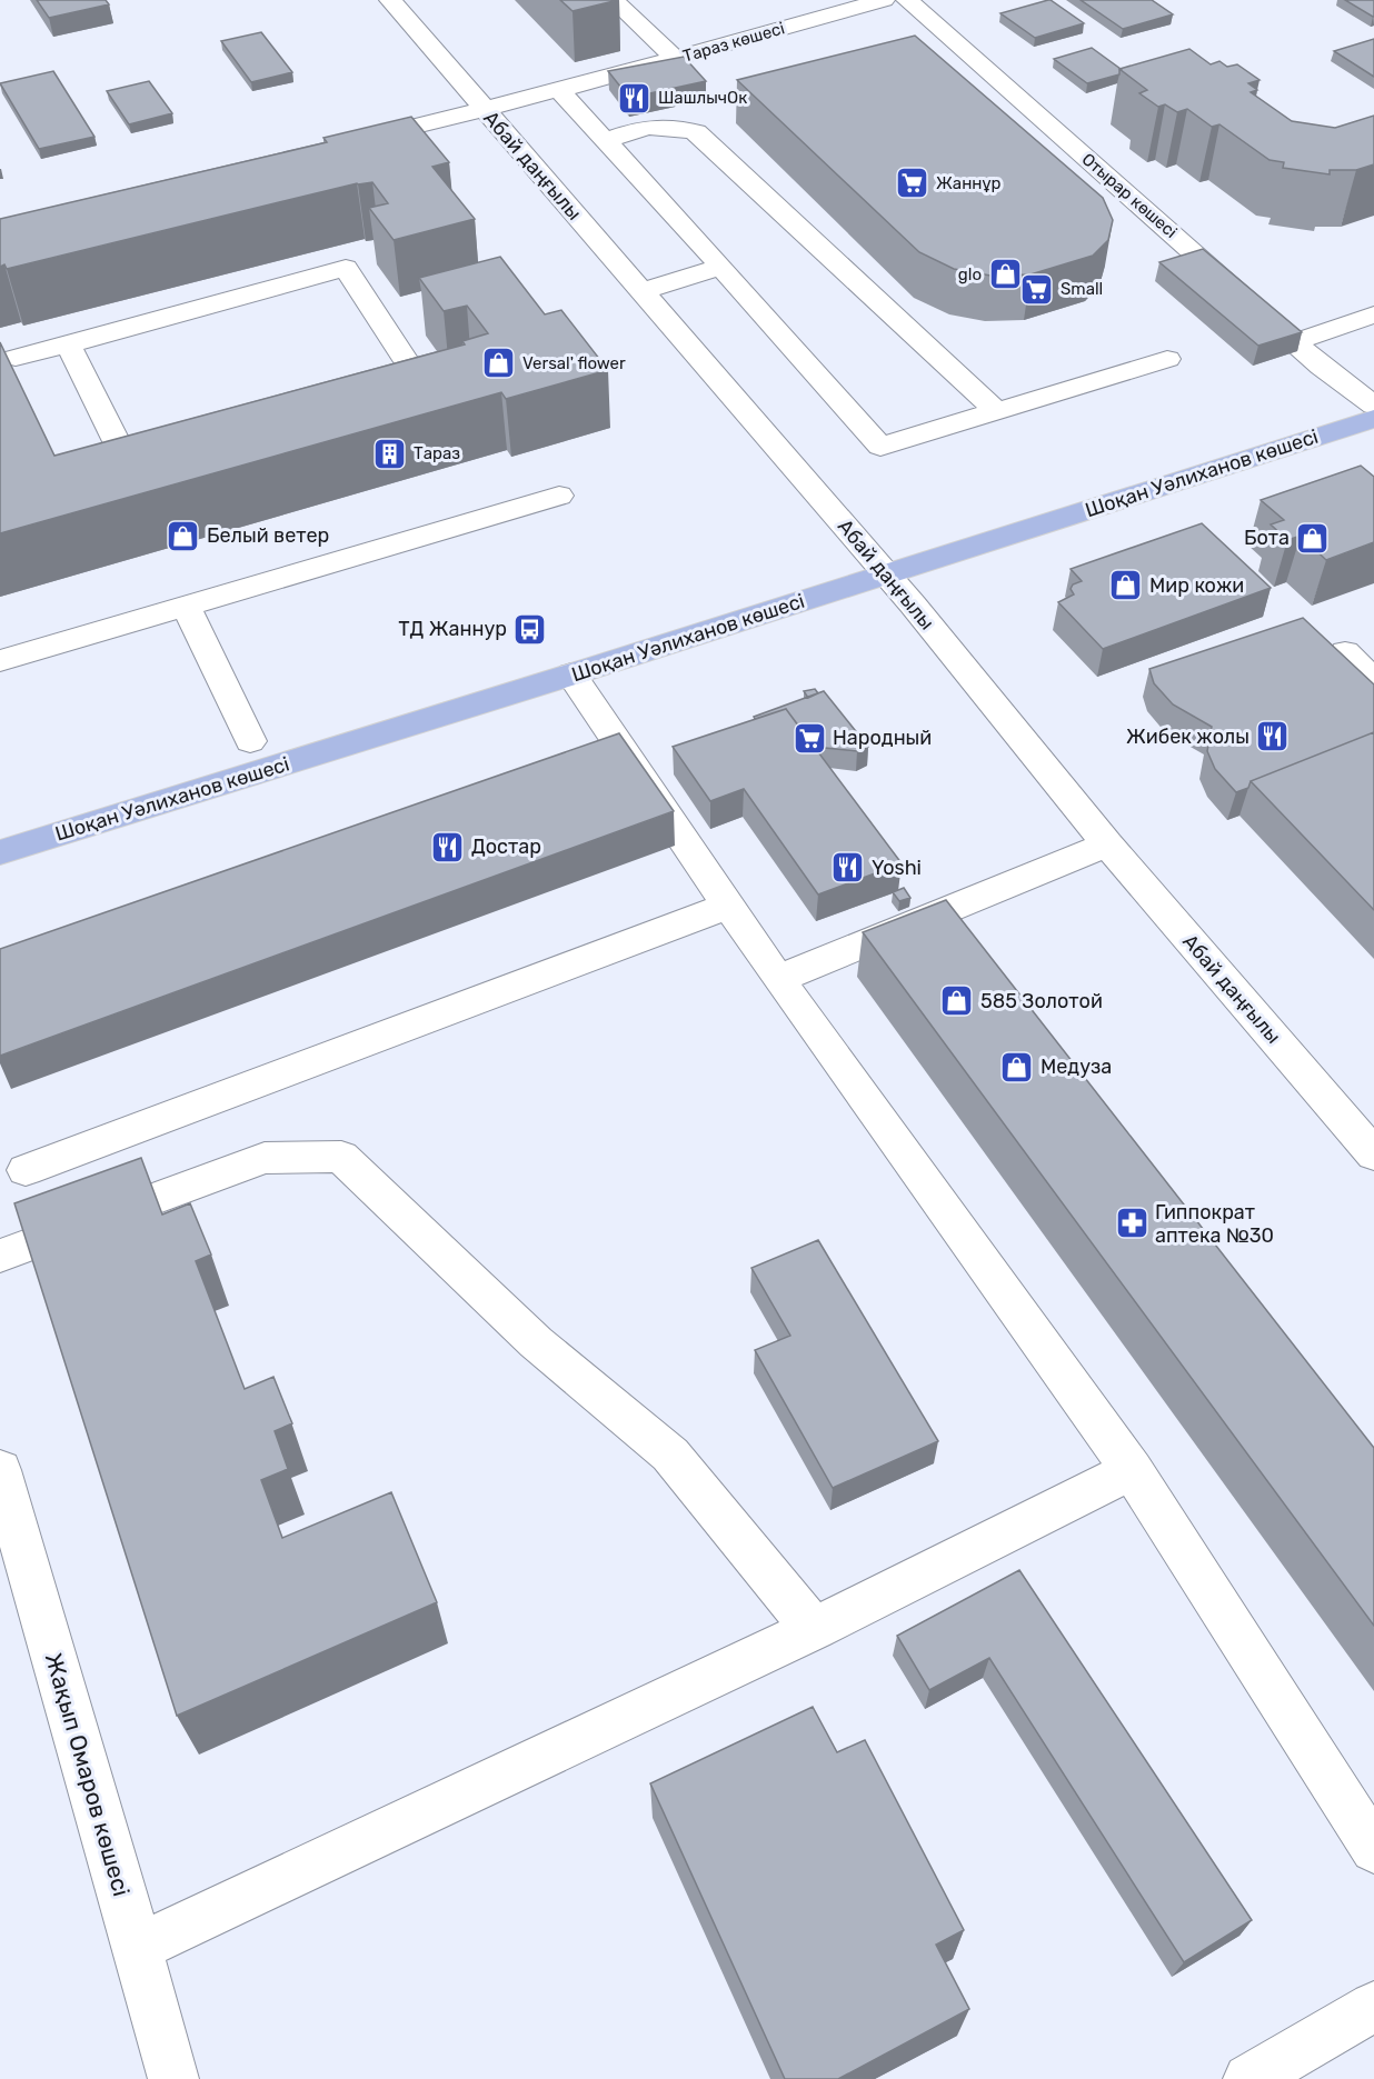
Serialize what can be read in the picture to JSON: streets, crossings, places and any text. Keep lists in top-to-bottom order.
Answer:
{
  "streets": {
    "main road": ["Шоқан Уәлиханов көшесі"],
    "street": [
      "Тараз көшесі",
      "Абай даңғылы",
      "Отырар көшесі",
      "Жақып Омаров көшесі"
    ]
  },
  "crossings": [
    ["Тараз көшесі", "Абай даңғылы"],
    ["Абай даңғылы", "Шоқан Уәлиханов көшесі"]
  ],
  "places": {
    "restaurant": [
      "ШашлычОк",
      "Жибек жолы",
      "Достар",
      "Yoshi"
    ],
    "supermarket": ["Жаннұр", "Small", "Народный"],
    "shop": [
      "glo",
      "Versal' flower",
      "Белый ветер",
      "Бота",
      "Мир кожи",
      "585 Золотой",
      "Медуза"
    ],
    "building": ["Тараз"],
    "bus stop": ["ТД Жаннур"],
    "pharmacy": ["Гиппократ аптека №30"]
  }
}
